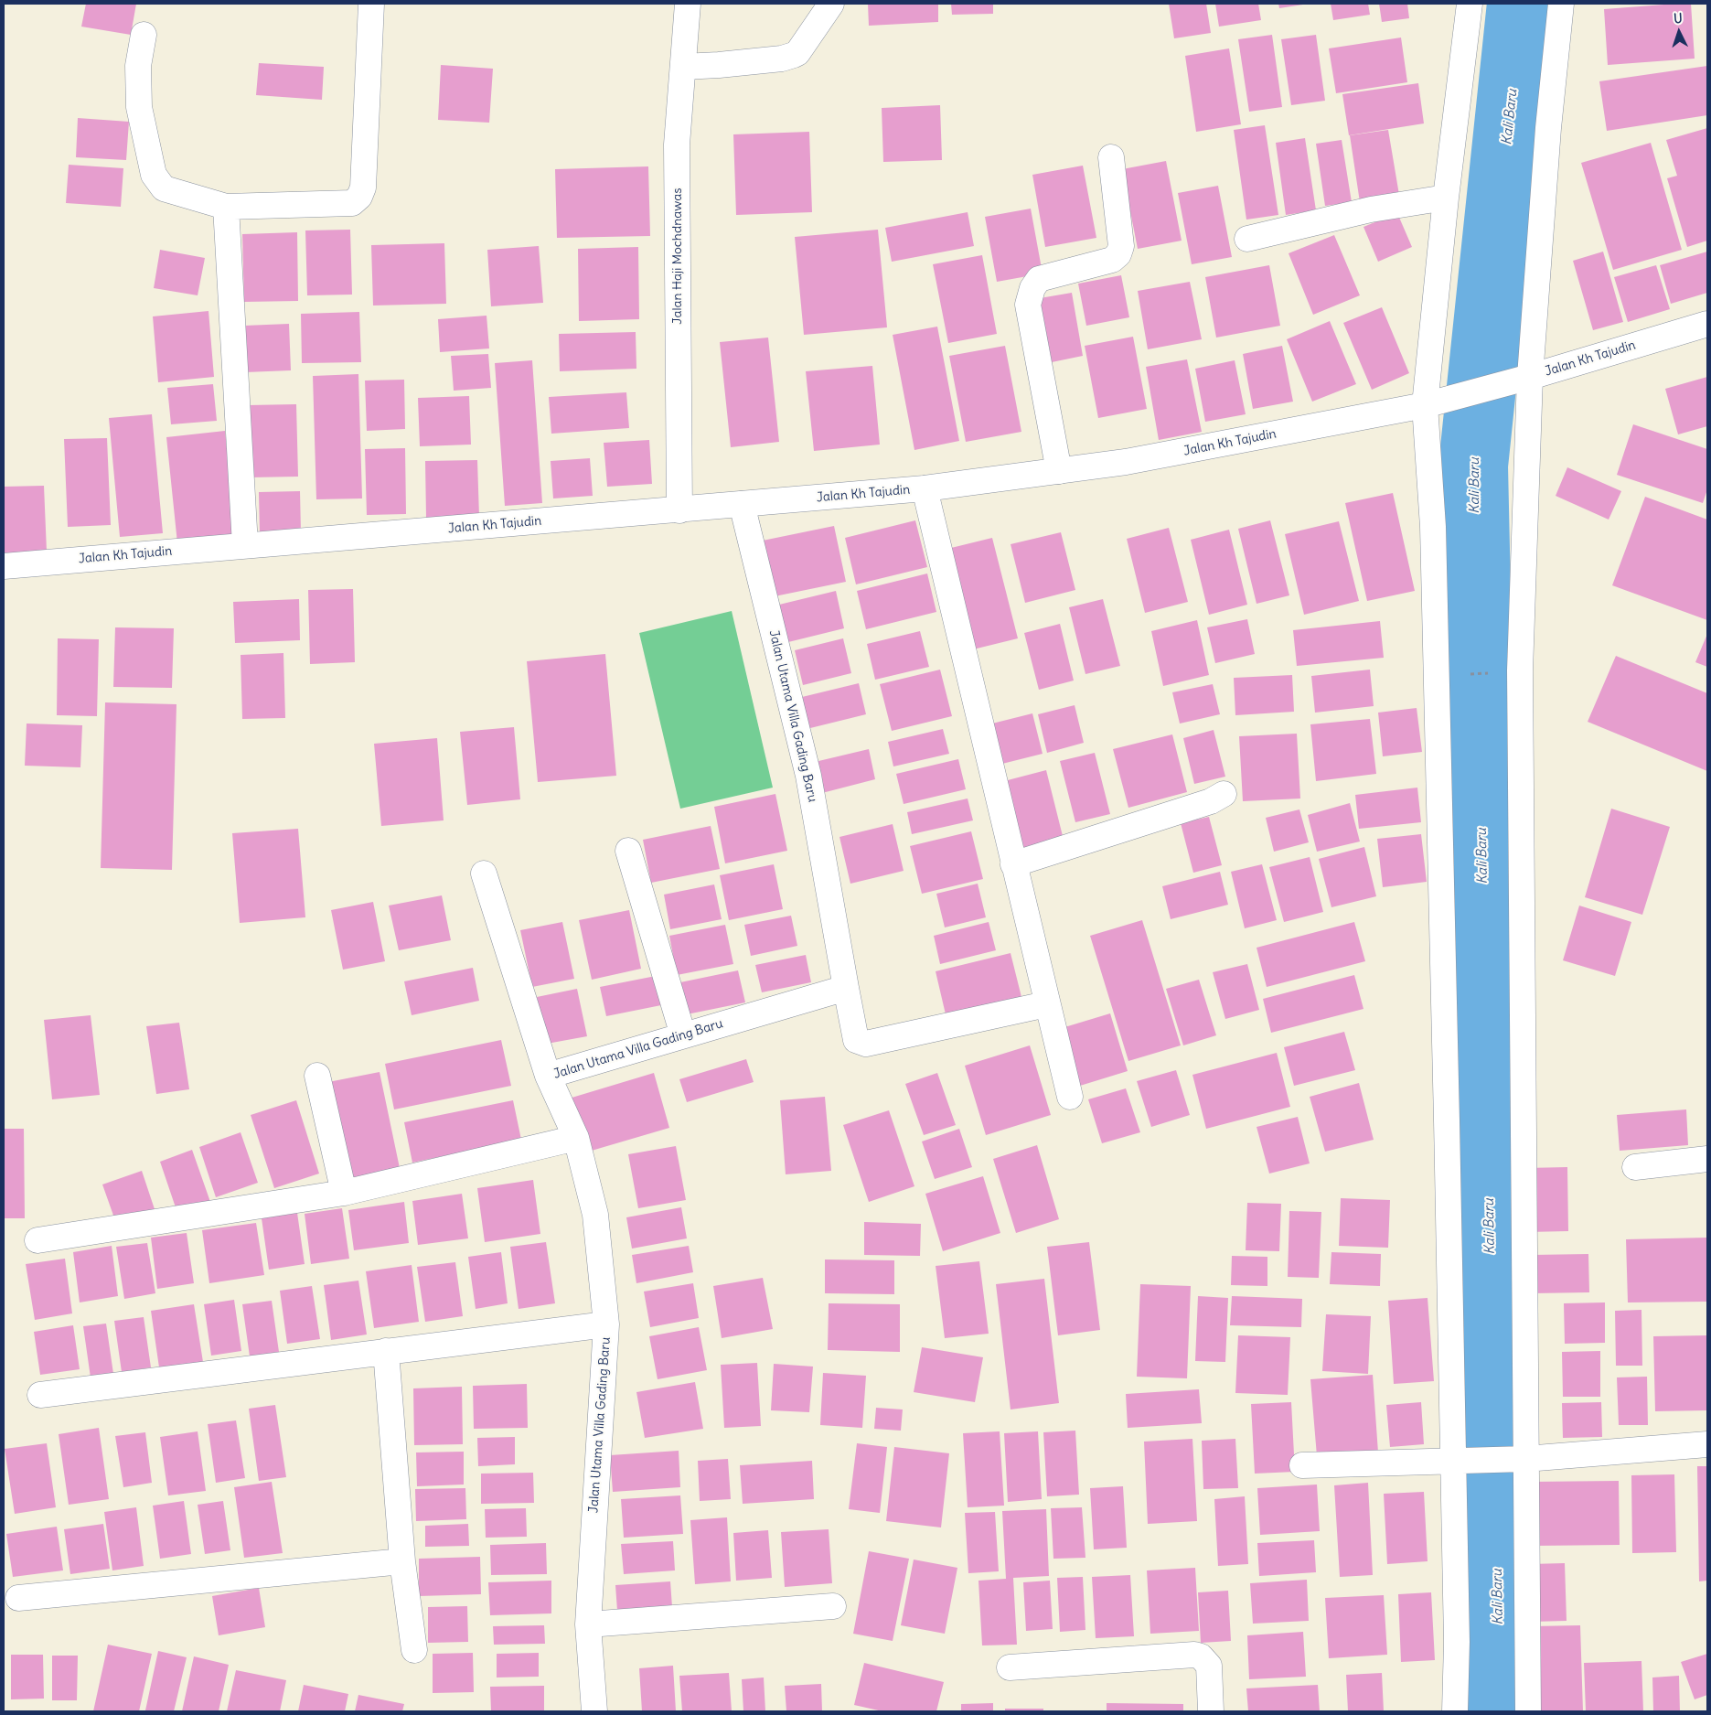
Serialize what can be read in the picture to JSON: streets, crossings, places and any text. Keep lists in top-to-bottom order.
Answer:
{
  "streets": {
    "street": ["Jalan Haji Mochdnawas", "Jalan Kh Tajudin", "Jalan Utama Villa Gading Baru"]
  },
  "crossings": [
    ["Jalan Haji Mochdnawas", "Jalan Kh Tajudin"],
    ["Jalan Kh Tajudin", "Jalan Utama Villa Gading Baru"]
  ],
  "water": ["Kali Baru"],
  "north": "top"
}
